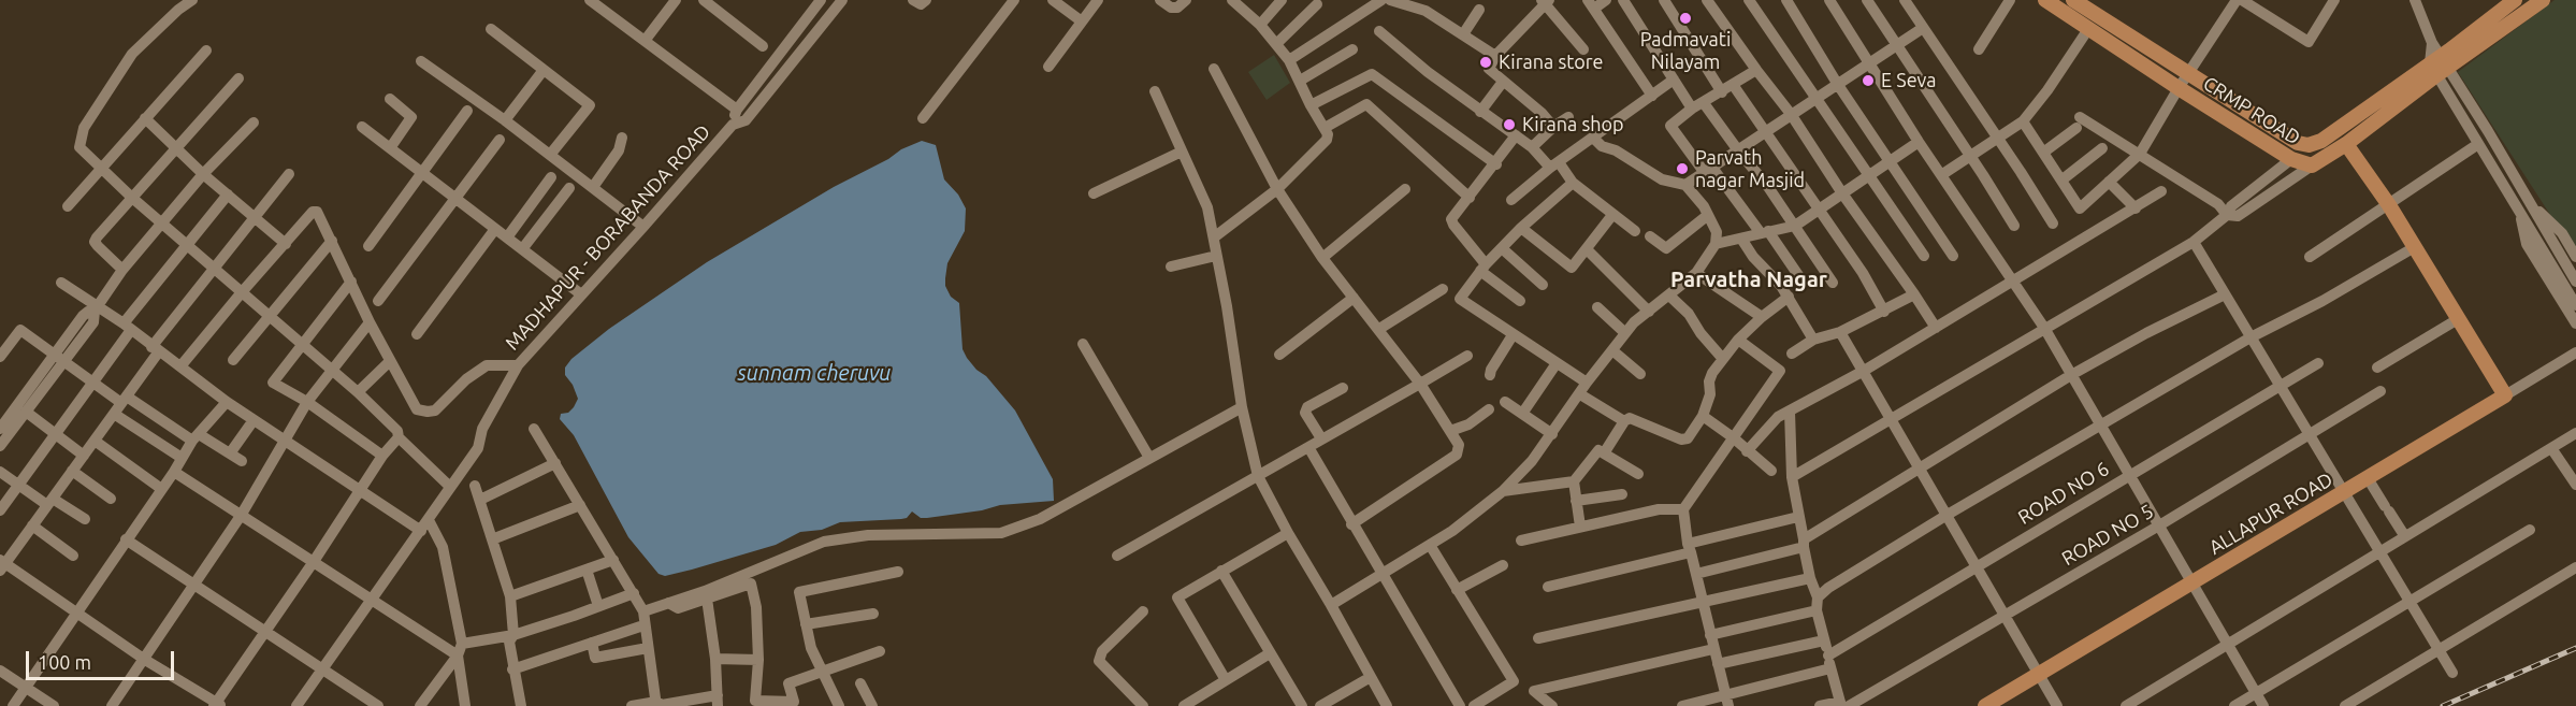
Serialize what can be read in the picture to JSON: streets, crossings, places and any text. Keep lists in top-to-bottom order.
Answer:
{
  "streets": {
    "main road": ["CRMP ROAD", "ALLAPUR ROAD"],
    "street": ["MADHAPUR - BORABANDA ROAD", "ROAD NO 6", "ROAD NO 5"]
  },
  "districts": ["Parvatha Nagar"],
  "water": ["sunnam cheruvu"],
  "places": [
    "Padmavati Nilayam",
    "Kirana store",
    "E Seva",
    "Kirana shop",
    "Parvath nagar Masjid"
  ],
  "scale_bar": "100 m"
}
